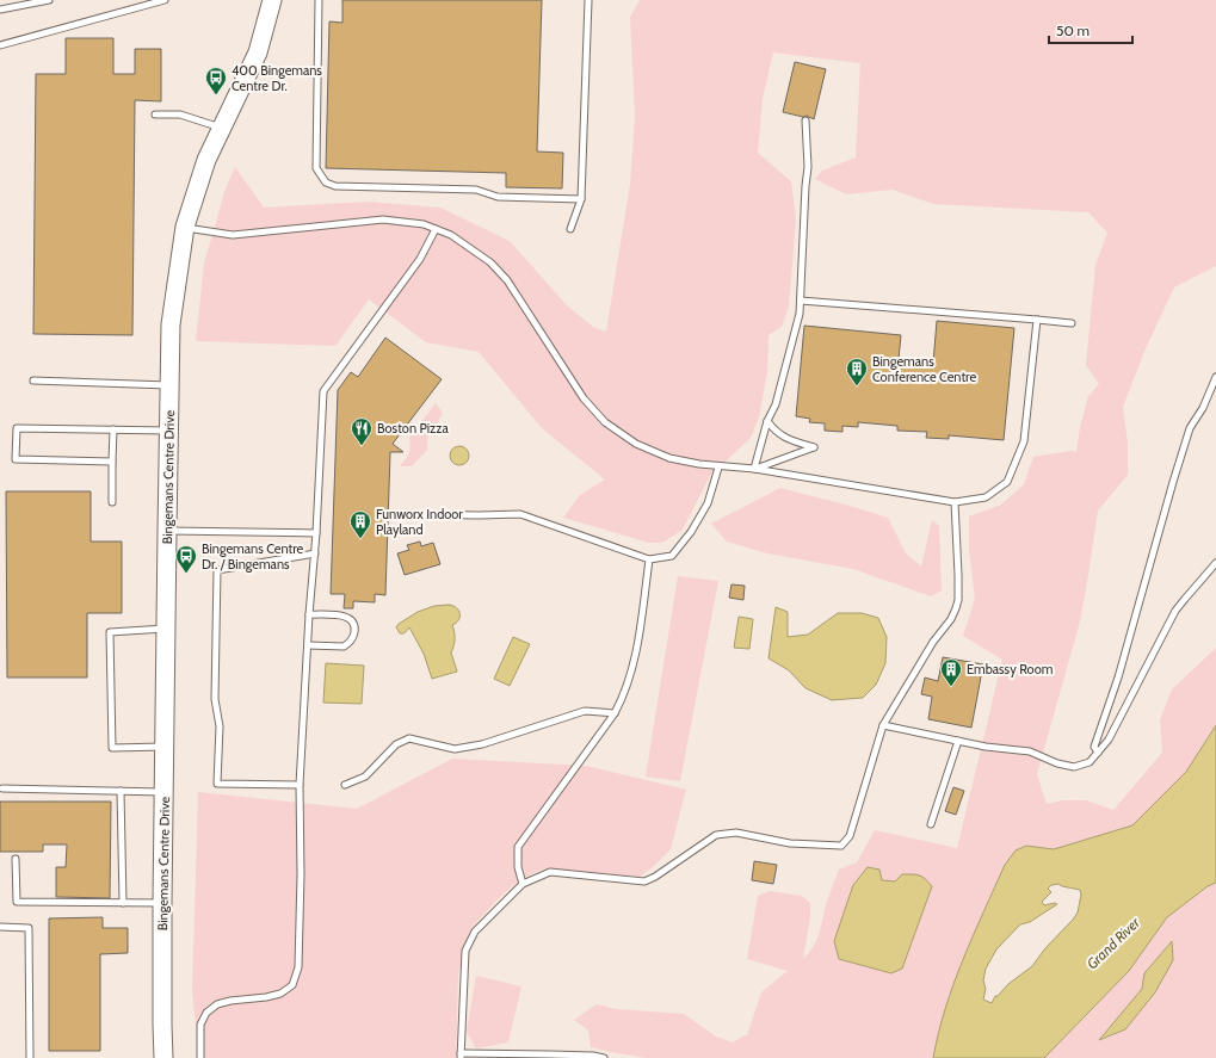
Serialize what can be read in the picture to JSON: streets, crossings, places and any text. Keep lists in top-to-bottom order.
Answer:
{
  "streets": {
    "main road": ["Bingemans Centre Drive"]
  },
  "water": ["Grand River"],
  "places": {
    "bus stop": ["400 Bingemans Centre Dr.", "Bingemans Centre Dr. / Bingemans"],
    "building": ["Bingemans Conference Centre", "Funworx Indoor Playland", "Embassy Room"],
    "restaurant": ["Boston Pizza"]
  },
  "scale_bar": "50 m"
}
